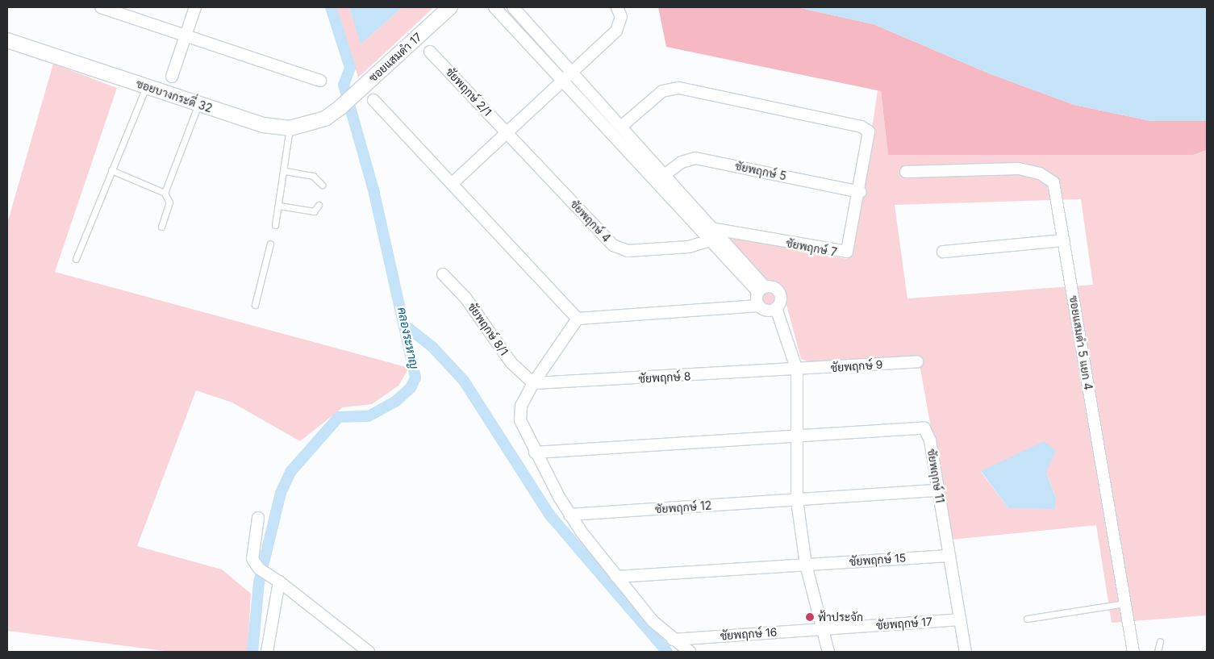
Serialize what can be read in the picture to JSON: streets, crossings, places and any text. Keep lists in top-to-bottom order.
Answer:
{
  "streets": {
    "street": [
      "ซอยแสมดำ 17",
      "ชัยพฤกษ์ 2/1",
      "ซอยบางกระดี่ 32",
      "ชัยพฤกษ์ 5",
      "ชัยพฤกษ์ 4",
      "ชัยพฤกษ์ 7",
      "ชัยพฤกษ์ 8/1",
      "ซอยแสมดำ 5 แยก 4",
      "ชัยพฤกษ์ 9",
      "ชัยพฤกษ์ 8",
      "ชัยพฤกษ์ 11",
      "ชัยพฤกษ์ 12",
      "ชัยพฤกษ์ 15",
      "ชัยพฤกษ์ 17",
      "ชัยพฤกษ์ 16"
    ]
  },
  "crossings": [
    ["ซอยแสมดำ 17", "ซอยบางกระดี่ 32"],
    ["ชัยพฤกษ์ 2/1", "ชัยพฤกษ์ 4"],
    ["ชัยพฤกษ์ 5", "ชัยพฤกษ์ 7"],
    ["ชัยพฤกษ์ 4", "ชัยพฤกษ์ 7"],
    ["ชัยพฤกษ์ 8/1", "ชัยพฤกษ์ 8"],
    ["ชัยพฤกษ์ 9", "ชัยพฤกษ์ 8"],
    ["ชัยพฤกษ์ 11", "ชัยพฤกษ์ 12"],
    ["ชัยพฤกษ์ 11", "ชัยพฤกษ์ 15"],
    ["ชัยพฤกษ์ 11", "ชัยพฤกษ์ 17"],
    ["ชัยพฤกษ์ 17", "ชัยพฤกษ์ 16"]
  ],
  "water": ["คลองระหาญ"],
  "places": ["ฟ้าประจัก"]
}
